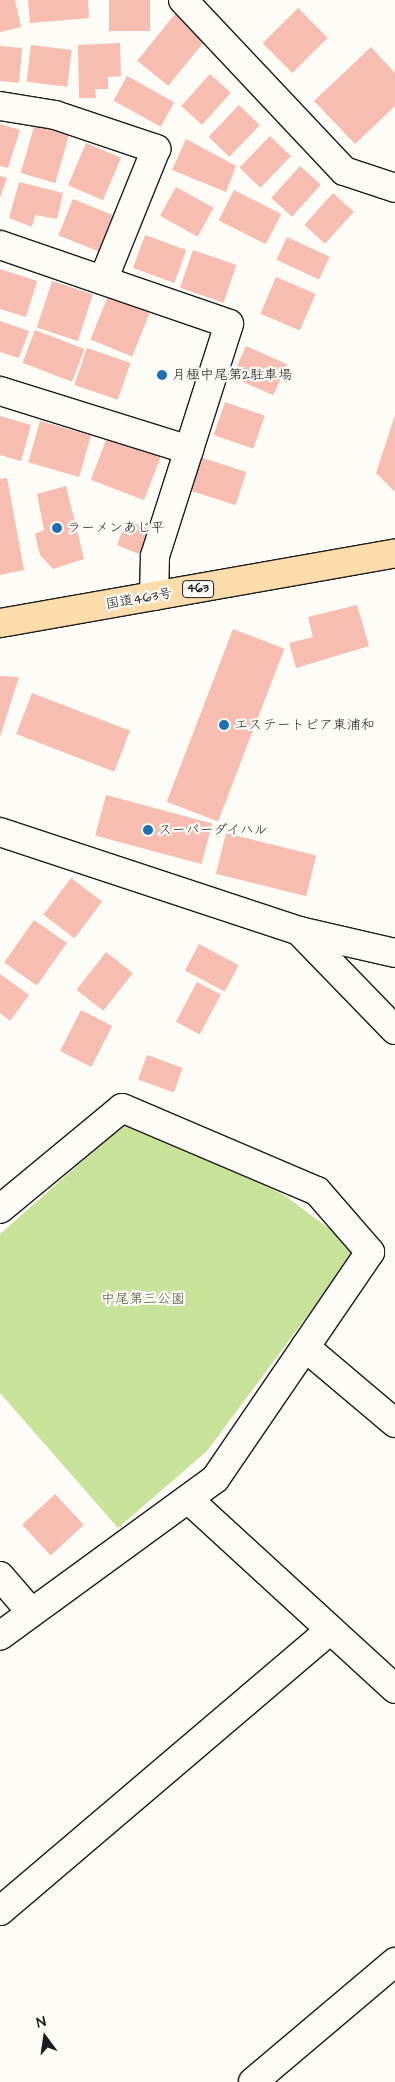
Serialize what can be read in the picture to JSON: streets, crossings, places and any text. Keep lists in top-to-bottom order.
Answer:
{
  "streets": {
    "highway": ["463", "国道463号"]
  },
  "parks": ["中尾第三公園"],
  "places": [
    "月極中尾第2駐車場",
    "ラーメンあじ平",
    "エステートピア東浦和",
    "スーパーダイハル"
  ],
  "north": "top"
}
